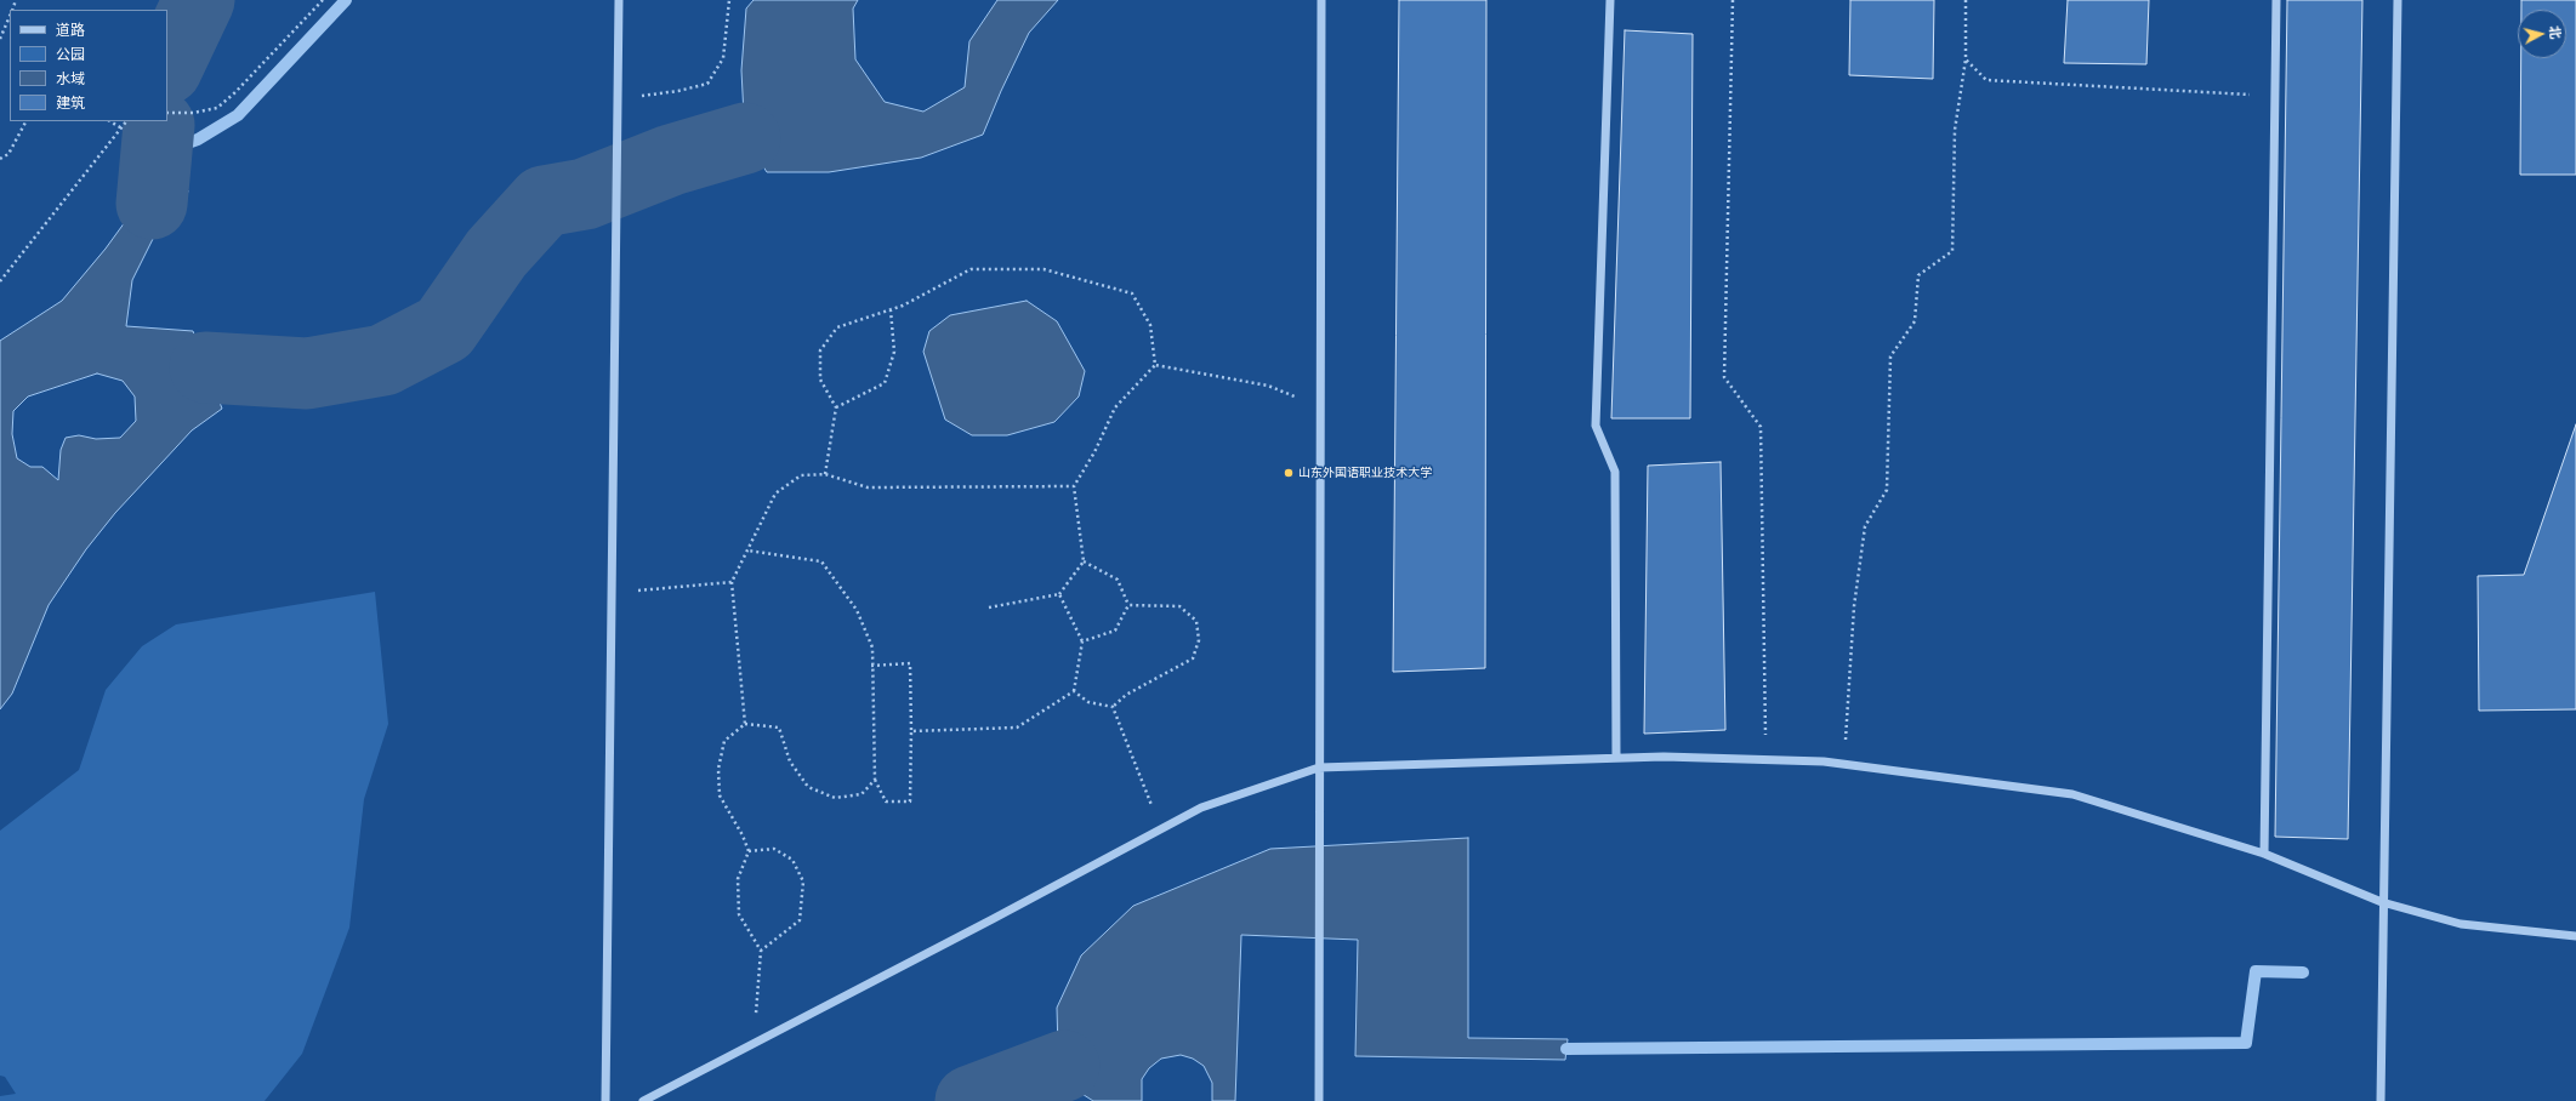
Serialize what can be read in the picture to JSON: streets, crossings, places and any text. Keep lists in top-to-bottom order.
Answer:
{
  "places": ["山东外国语职业技术大学"],
  "legend": [
    "道路",
    "公园",
    "水域",
    "建筑"
  ],
  "north": "right"
}
